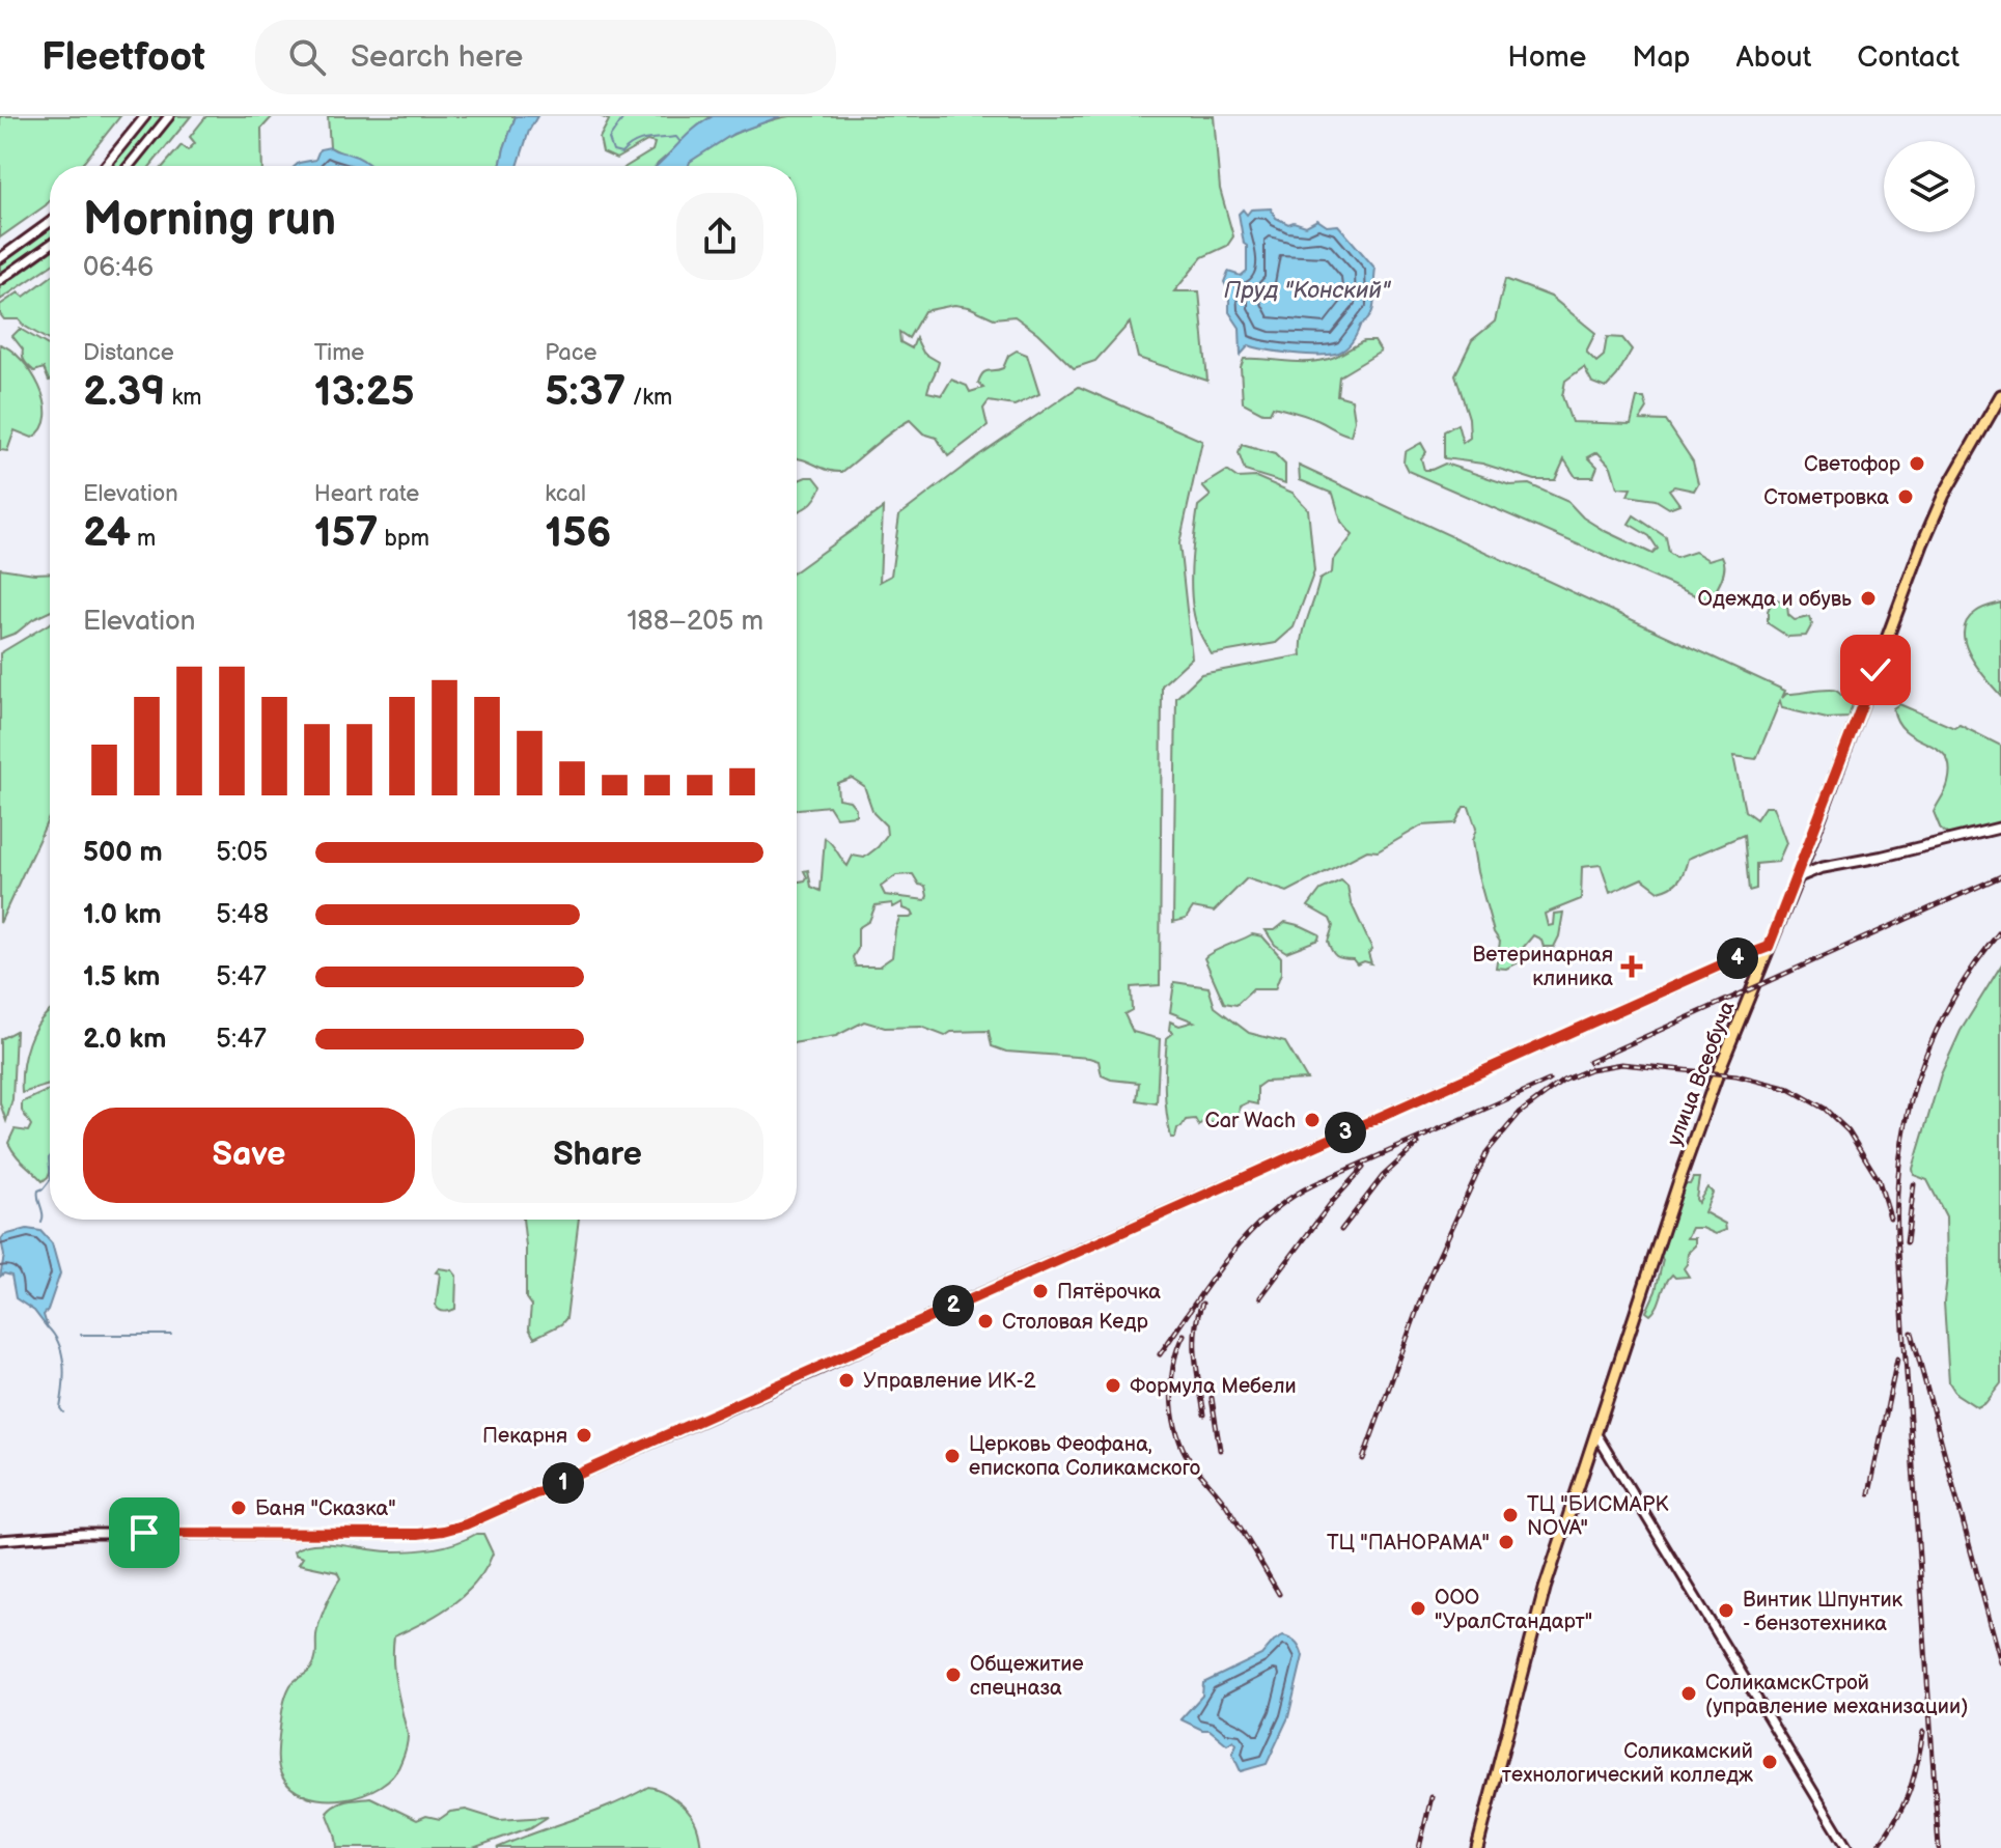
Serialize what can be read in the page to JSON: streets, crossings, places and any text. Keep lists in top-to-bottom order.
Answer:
{
  "streets": {
    "main road": ["улица Всеобуча"]
  },
  "water": ["Пруд \"Конский\""],
  "places": {
    "other": [
      "Светофор",
      "Стометровка",
      "Одежда и обувь",
      "Car Wach",
      "Пятёрочка",
      "Столовая Кедр",
      "Управление ИК-2",
      "Формула Мебели",
      "Пекарня",
      "Церковь Феофана, епископа Соликамского",
      "Баня \"Сказка\"",
      "ТЦ \"БИСМАРК NOVA\"",
      "ТЦ \"ПАНОРАМА\"",
      "ООО \"УралСтандарт\"",
      "Винтик Шпунтик - бензотехника",
      "Общежитие спецназа",
      "СоликамскСтрой (управление механизации)",
      "Соликамский технологический колледж"
    ],
    "health": ["Ветеринарная клиника"]
  },
  "page": {
    "header": "Fleetfoot",
    "search": "Search here",
    "nav": [
      "Home",
      "Map",
      "About",
      "Contact"
    ],
    "heading": ["Morning run", "06:46"],
    "stats": [
      ["Distance", "2.39 km"],
      ["Time", "13:25"],
      ["Pace", "5:37 /km"],
      ["Elevation", "24 m"],
      ["Heart rate", "157 bpm"],
      ["kcal", "156"]
    ],
    "chart": ["Elevation", "188–205 m"],
    "list": [
      {
        "name": "500 m",
        "note": "5:05"
      },
      {
        "name": "1.0 km",
        "note": "5:48"
      },
      {
        "name": "1.5 km",
        "note": "5:47"
      },
      {
        "name": "2.0 km",
        "note": "5:47"
      }
    ],
    "pins": [
      "4",
      "3",
      "2",
      "1"
    ],
    "buttons": ["Save", "Share"]
  }
}
